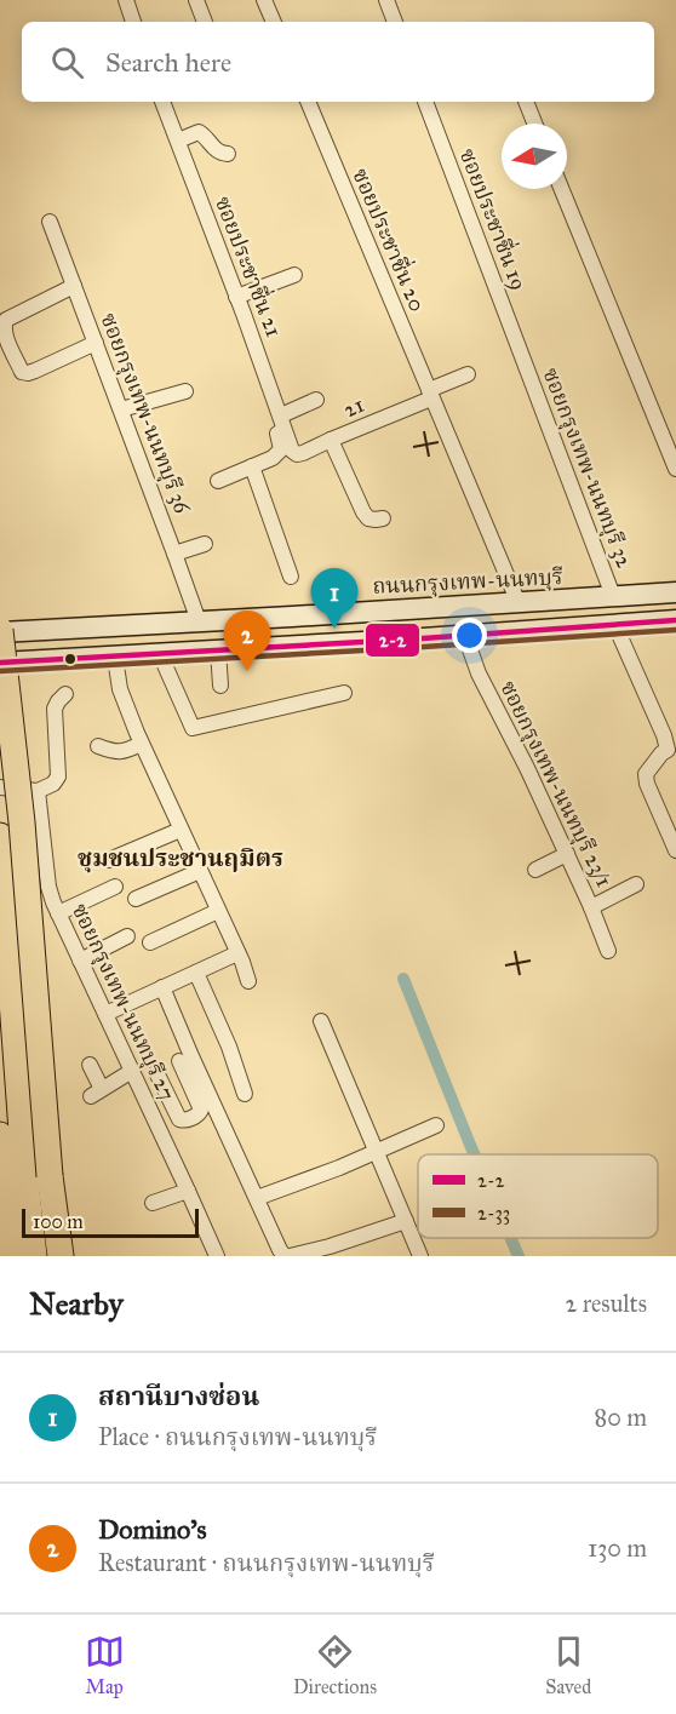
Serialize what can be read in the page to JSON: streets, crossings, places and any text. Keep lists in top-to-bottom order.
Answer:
{
  "streets": {
    "main road": ["ถนนกรุงเทพ-นนทบุรี"],
    "street": [
      "ซอยประชาชื่น 19",
      "ซอยประชาชื่น 20",
      "ซอยประชาชื่น 21",
      "21",
      "ซอยกรุงเทพ-นนทบุรี 36",
      "ซอยกรุงเทพ-นนทบุรี 32",
      "ซอยกรุงเทพ-นนทบุรี 23/1",
      "ซอยกรุงเทพ-นนทบุรี 27"
    ]
  },
  "crossings": [
    ["ซอยประชาชื่น 19", "ซอยกรุงเทพ-นนทบุรี 32"],
    ["ซอยประชาชื่น 20", "21"],
    ["ซอยประชาชื่น 20", "ถนนกรุงเทพ-นนทบุรี"],
    ["ซอยประชาชื่น 21", "21"],
    ["ซอยกรุงเทพ-นนทบุรี 36", "ถนนกรุงเทพ-นนทบุรี"],
    ["ซอยกรุงเทพ-นนทบุรี 32", "ถนนกรุงเทพ-นนทบุรี"]
  ],
  "districts": ["ชุมชนประชานฤมิตร"],
  "lines": ["transit line 2-2", "transit line 2-33"],
  "legend": ["2-2", "2-33"],
  "scale_bar": "100 m",
  "north": "left",
  "page": {
    "search": "Search here",
    "pins": ["1", "2"],
    "scale": "100 m",
    "heading": ["Nearby", "2 results"],
    "list": [
      {
        "mark": "1",
        "name": "สถานีบางซ่อน",
        "note": "Place · ถนนกรุงเทพ-นนทบุรี",
        "value": "80 m"
      },
      {
        "mark": "2",
        "name": "Domino's",
        "note": "Restaurant · ถนนกรุงเทพ-นนทบุรี",
        "value": "130 m"
      }
    ],
    "nav": ["Map", "Directions", "Saved"]
  }
}
